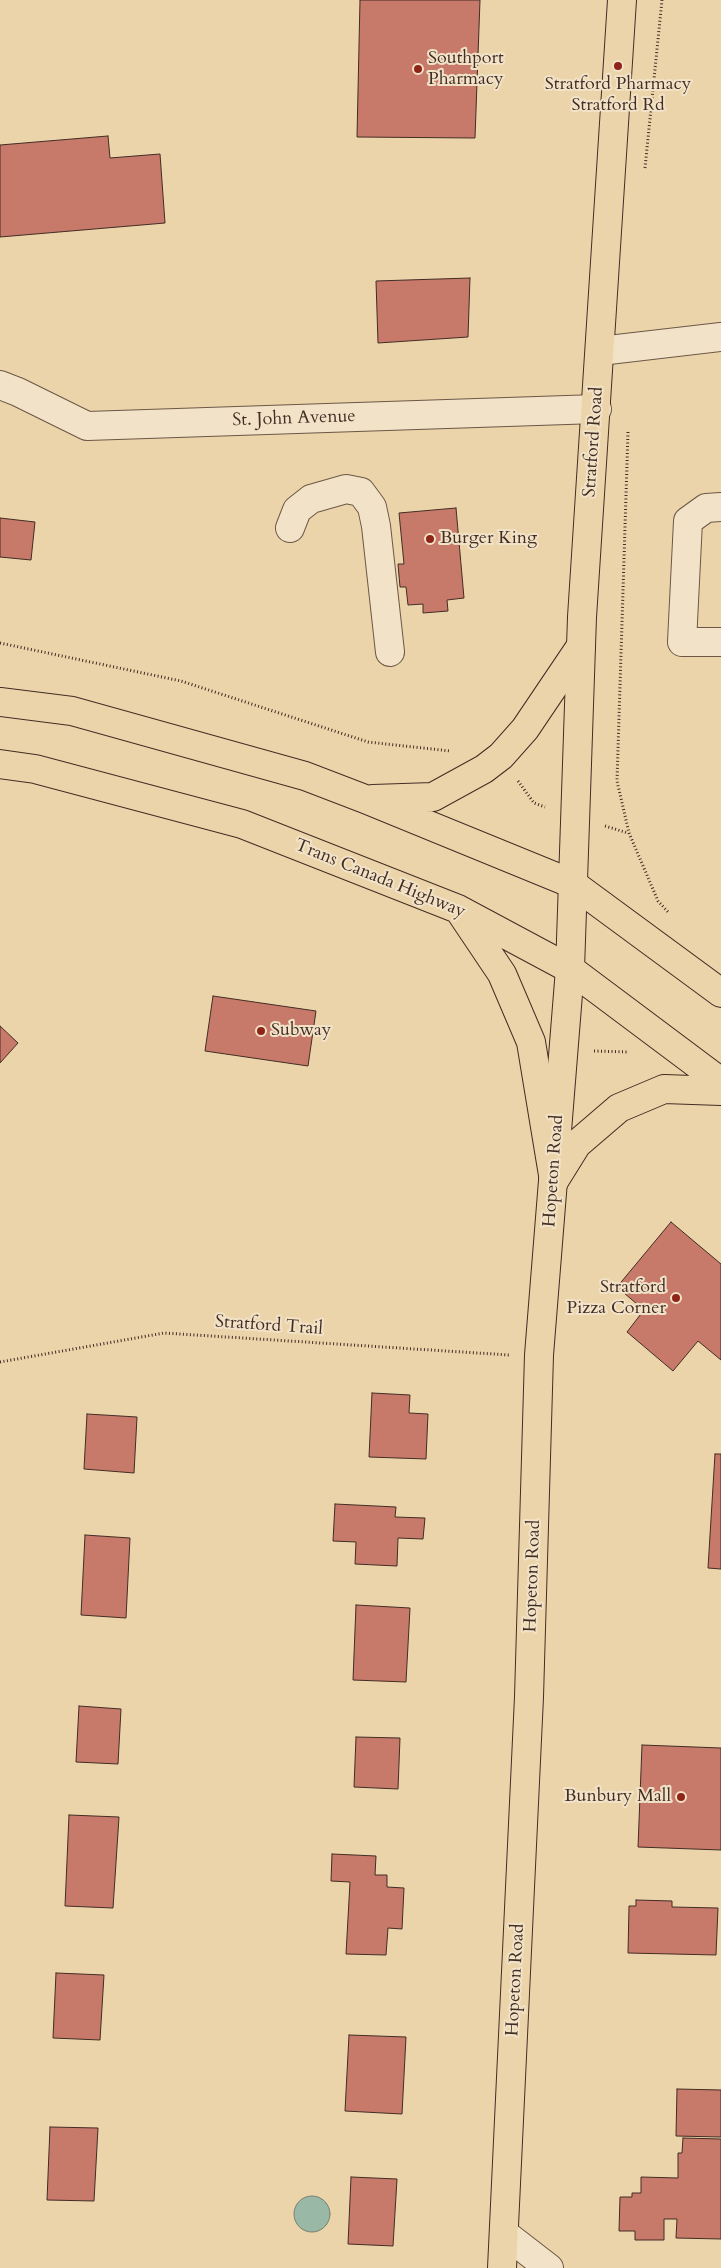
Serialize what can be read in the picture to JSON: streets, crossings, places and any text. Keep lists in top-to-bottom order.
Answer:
{
  "streets": {
    "main road": ["Stratford Road", "Trans Canada Highway", "Hopeton Road"],
    "street": ["St. John Avenue"],
    "path": ["Stratford Trail"]
  },
  "crossings": [
    ["St. John Avenue", "Stratford Road"],
    ["Stratford Road", "Hopeton Road"],
    ["Trans Canada Highway", "Hopeton Road"],
    ["Hopeton Road", "Stratford Trail"]
  ],
  "places": [
    "Stratford Pharmacy Stratford Rd",
    "Southport Pharmacy",
    "Burger King",
    "Subway",
    "Stratford Pizza Corner",
    "Bunbury Mall"
  ]
}
